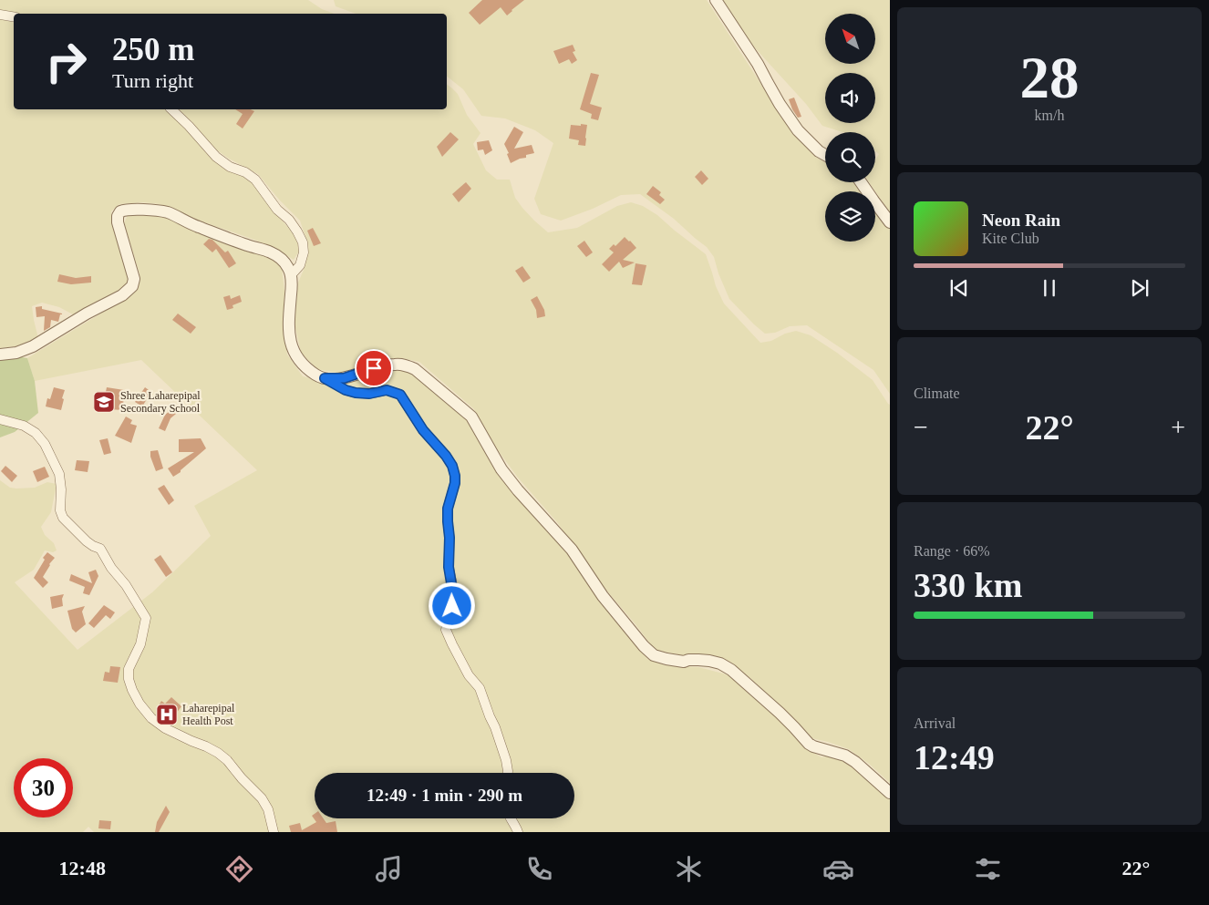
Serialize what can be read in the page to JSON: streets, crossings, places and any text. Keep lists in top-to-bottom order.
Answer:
{
  "places": {
    "school or university": ["Shree Laharepipal Secondary School"],
    "hospital": ["Laharepipal Health Post"]
  },
  "north": "top left",
  "page": {
    "tile": [
      ["28", "km/h"],
      "Climate",
      ["Range · 66%", "330 km"],
      ["Arrival", "12:49"]
    ],
    "turn": ["250 m", "Turn right"],
    "song": ["Neon Rain", "Kite Club"],
    "heat": ["−", "22°", "+"],
    "limit": "30",
    "trip": "12:49 · 1 min · 290 m",
    "tabs": ["12:48", "22°"]
  }
}
